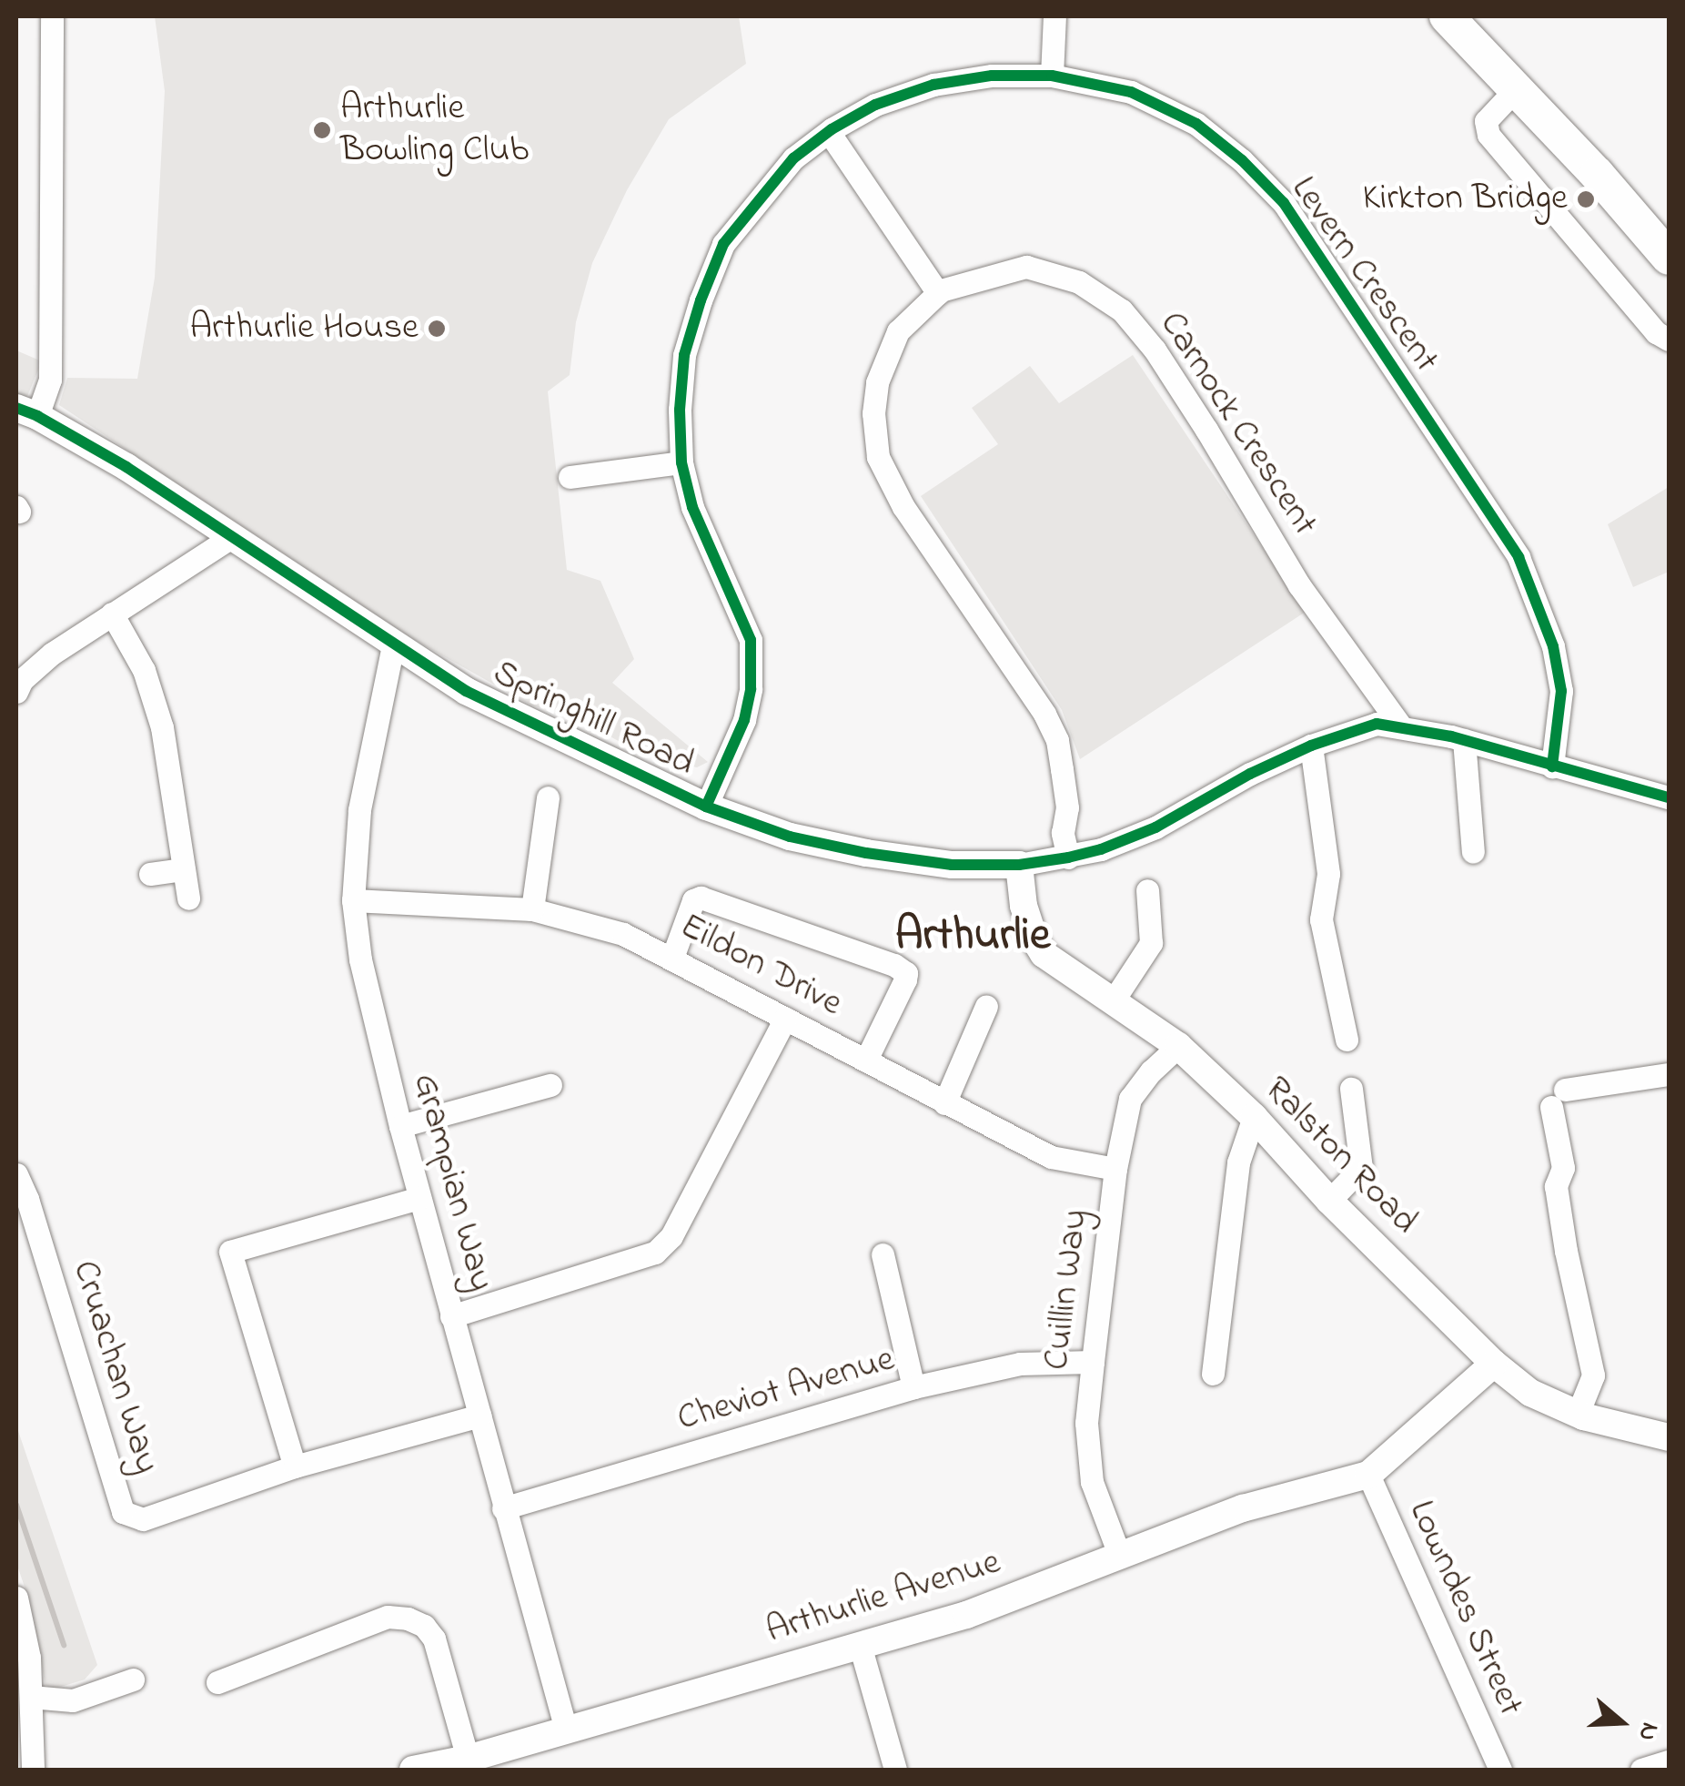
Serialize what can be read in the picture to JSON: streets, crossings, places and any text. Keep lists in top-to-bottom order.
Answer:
{
  "streets": {
    "street": [
      "Levern Crescent",
      "Carnock Crescent",
      "Springhill Road",
      "Eildon Drive",
      "Ralston Road",
      "Grampian Way",
      "Cuillin Way",
      "Cruachan Way",
      "Cheviot Avenue",
      "Arthurlie Avenue",
      "Lowndes Street"
    ]
  },
  "crossings": [
    ["Levern Crescent", "Springhill Road"],
    ["Carnock Crescent", "Springhill Road"],
    ["Springhill Road", "Ralston Road"],
    ["Springhill Road", "Grampian Way"],
    ["Eildon Drive", "Grampian Way"],
    ["Eildon Drive", "Cuillin Way"],
    ["Ralston Road", "Cuillin Way"],
    ["Grampian Way", "Cheviot Avenue"],
    ["Grampian Way", "Arthurlie Avenue"],
    ["Cuillin Way", "Cheviot Avenue"],
    ["Cuillin Way", "Arthurlie Avenue"],
    ["Arthurlie Avenue", "Lowndes Street"]
  ],
  "districts": ["Arthurlie"],
  "places": ["Arthurlie Bowling Club", "Kirkton Bridge", "Arthurlie House"],
  "north": "right"
}
